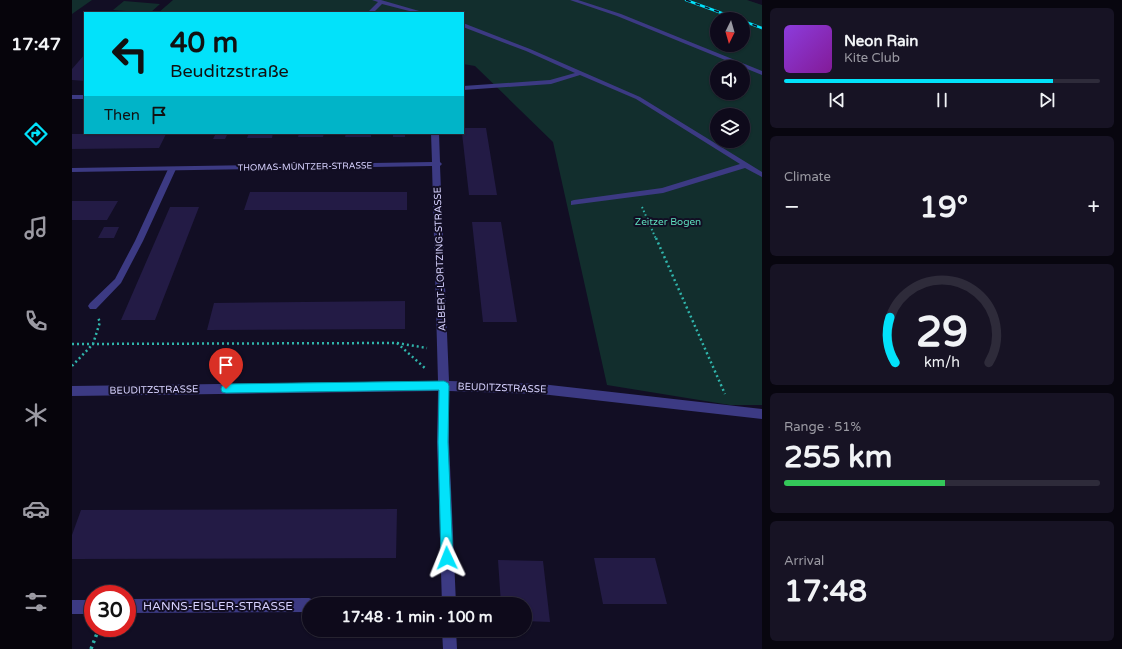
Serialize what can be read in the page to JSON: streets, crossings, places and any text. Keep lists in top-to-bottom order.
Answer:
{
  "streets": {
    "street": [
      "THOMAS-MÜNTZER-STRASSE",
      "ALBERT-LORTZING-STRASSE",
      "BEUDITZSTRASSE",
      "HANNS-EISLER-STRASSE"
    ]
  },
  "crossings": [
    ["THOMAS-MÜNTZER-STRASSE", "ALBERT-LORTZING-STRASSE"],
    ["ALBERT-LORTZING-STRASSE", "BEUDITZSTRASSE"]
  ],
  "parks": ["Zeitzer Bogen"],
  "north": "bottom",
  "page": {
    "tabs": "17:47",
    "turn": ["40 m", "Beuditzstraße"],
    "song": ["Neon Rain", "Kite Club"],
    "then": "Then",
    "tile": [
      "Climate",
      ["Range · 51%", "255 km"],
      ["Arrival", "17:48"]
    ],
    "heat": ["−", "19°", "+"],
    "limit": "30",
    "trip": "17:48 · 1 min · 100 m",
    "gauge": ["29", "km/h"]
  }
}
